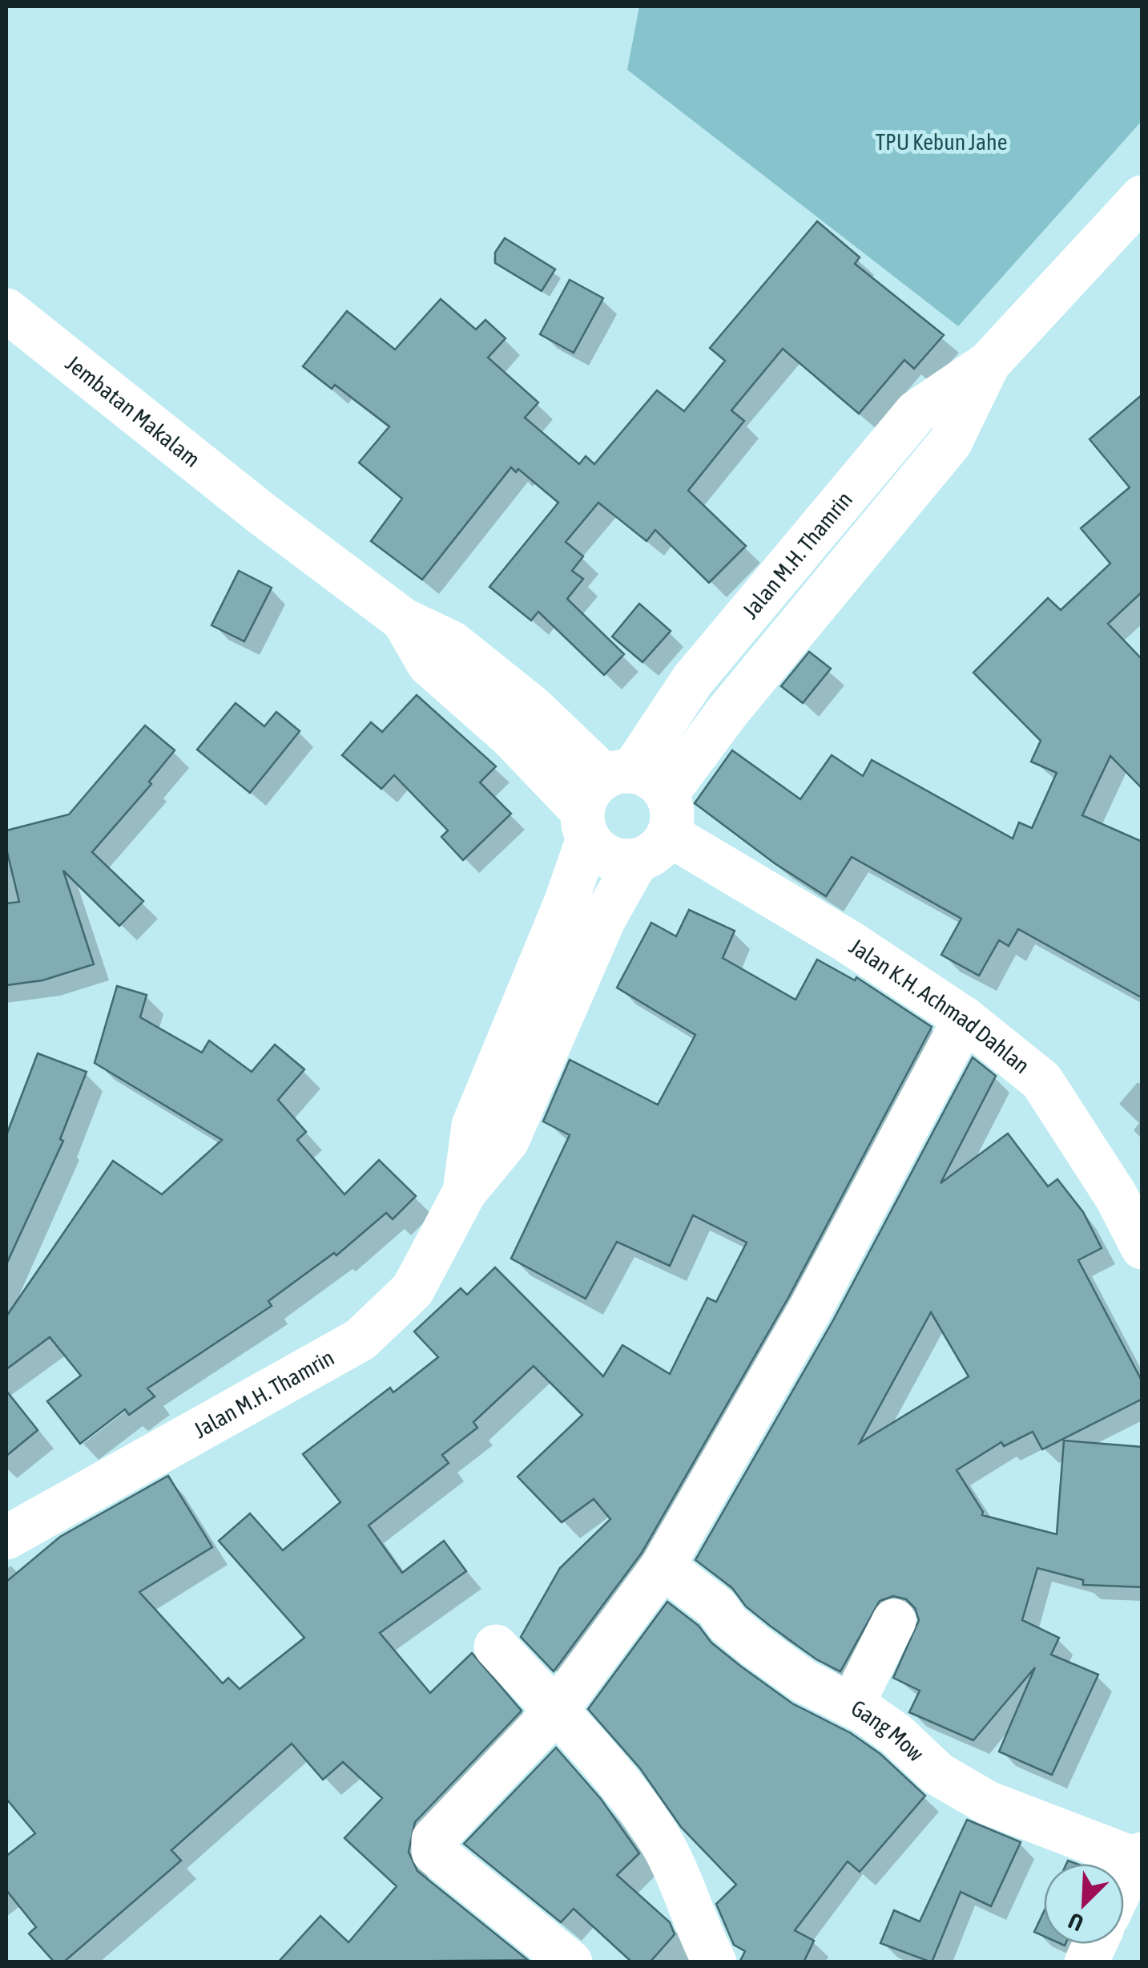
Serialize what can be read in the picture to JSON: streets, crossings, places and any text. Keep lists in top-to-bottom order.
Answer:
{
  "streets": {
    "main road": [
      "Jembatan Makalam",
      "Jalan M.H. Thamrin",
      "Jalan K.H. Achmad Dahlan",
      "Gang Mow"
    ]
  },
  "crossings": [
    ["Jembatan Makalam", "Jalan K.H. Achmad Dahlan"],
    ["Jalan M.H. Thamrin", "Jalan K.H. Achmad Dahlan"]
  ],
  "parks": ["TPU Kebun Jahe"],
  "north": "bottom left"
}
